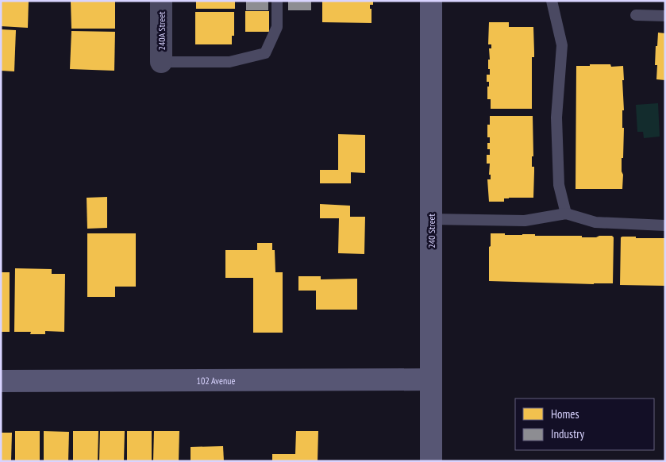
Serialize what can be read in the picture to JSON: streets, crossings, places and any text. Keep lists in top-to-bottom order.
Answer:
{
  "streets": {
    "main road": ["240 Street", "102 Avenue"],
    "street": ["240A Street"]
  },
  "crossings": [
    ["240 Street", "102 Avenue"]
  ],
  "legend": ["Homes", "Industry"]
}
